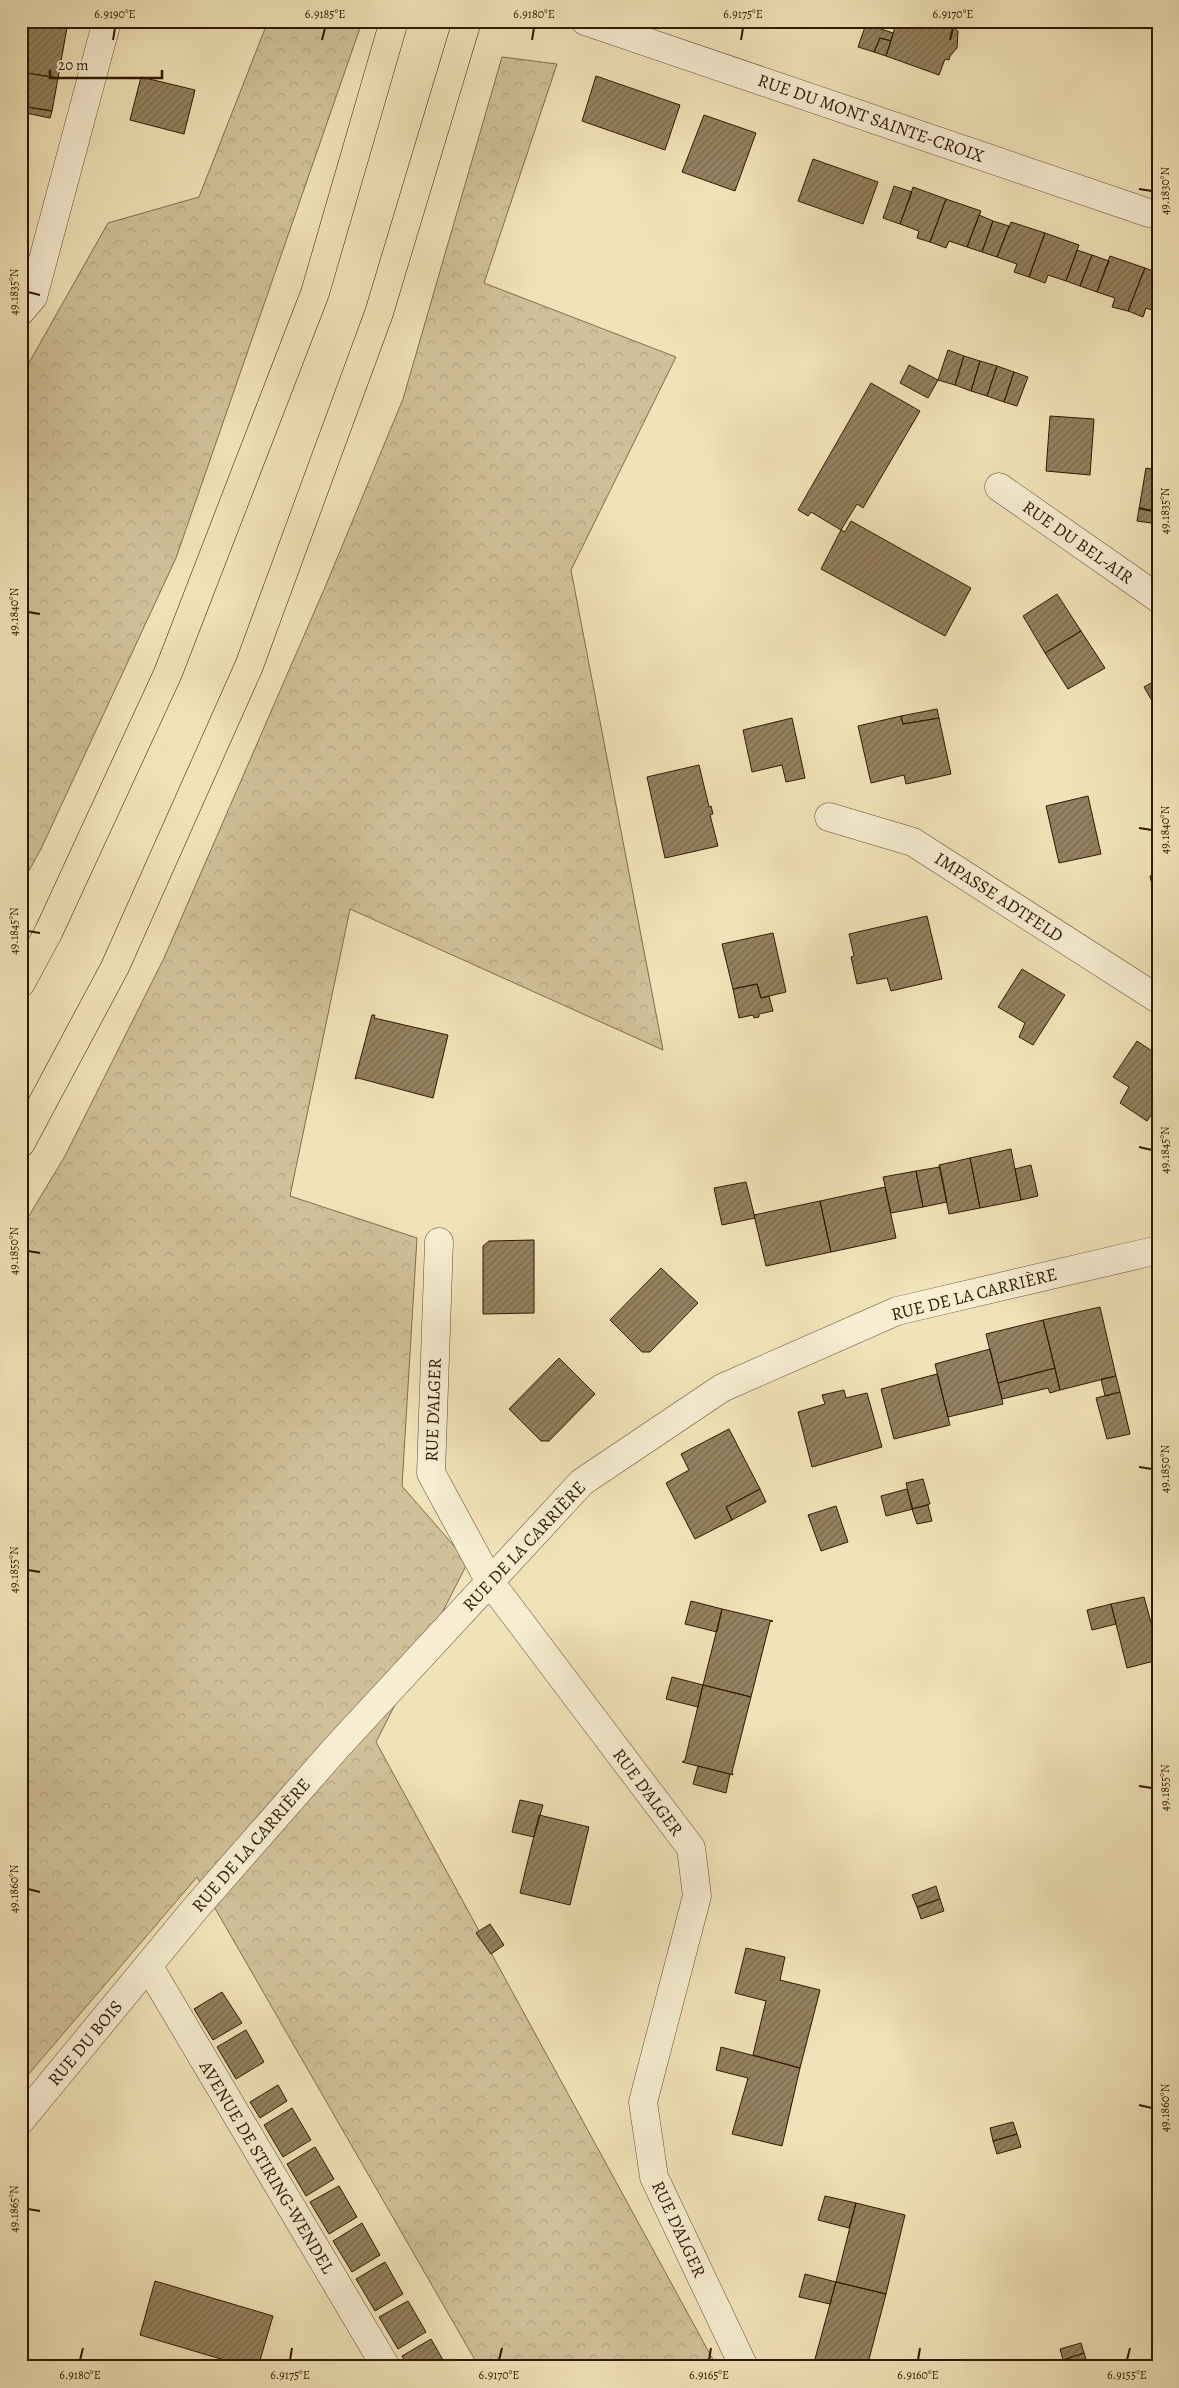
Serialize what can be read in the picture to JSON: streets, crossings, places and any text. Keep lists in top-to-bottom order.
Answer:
{
  "streets": {
    "street": [
      "RUE DU MONT SAINTE-CROIX",
      "RUE DU BEL-AIR",
      "IMPASSE ADTFELD",
      "RUE DE LA CARRIÈRE",
      "RUE D'ALGER",
      "RUE DU BOIS",
      "AVENUE DE STIRING-WENDEL"
    ]
  },
  "crossings": [
    ["RUE DE LA CARRIÈRE", "RUE D'ALGER"],
    ["RUE DE LA CARRIÈRE", "RUE DU BOIS"],
    ["RUE DE LA CARRIÈRE", "AVENUE DE STIRING-WENDEL"],
    ["RUE DU BOIS", "AVENUE DE STIRING-WENDEL"]
  ],
  "scale_bar": "20 m",
  "coordinates": [
    "6.9190°E",
    "6.9185°E",
    "6.9180°E",
    "6.9175°E",
    "6.9170°E",
    "49.1830°N",
    "49.1835°N",
    "49.1840°N",
    "49.1845°N",
    "49.1850°N",
    "49.1855°N",
    "49.1860°N",
    "49.1865°N",
    "6.9165°E",
    "6.9160°E",
    "6.9155°E"
  ]
}
